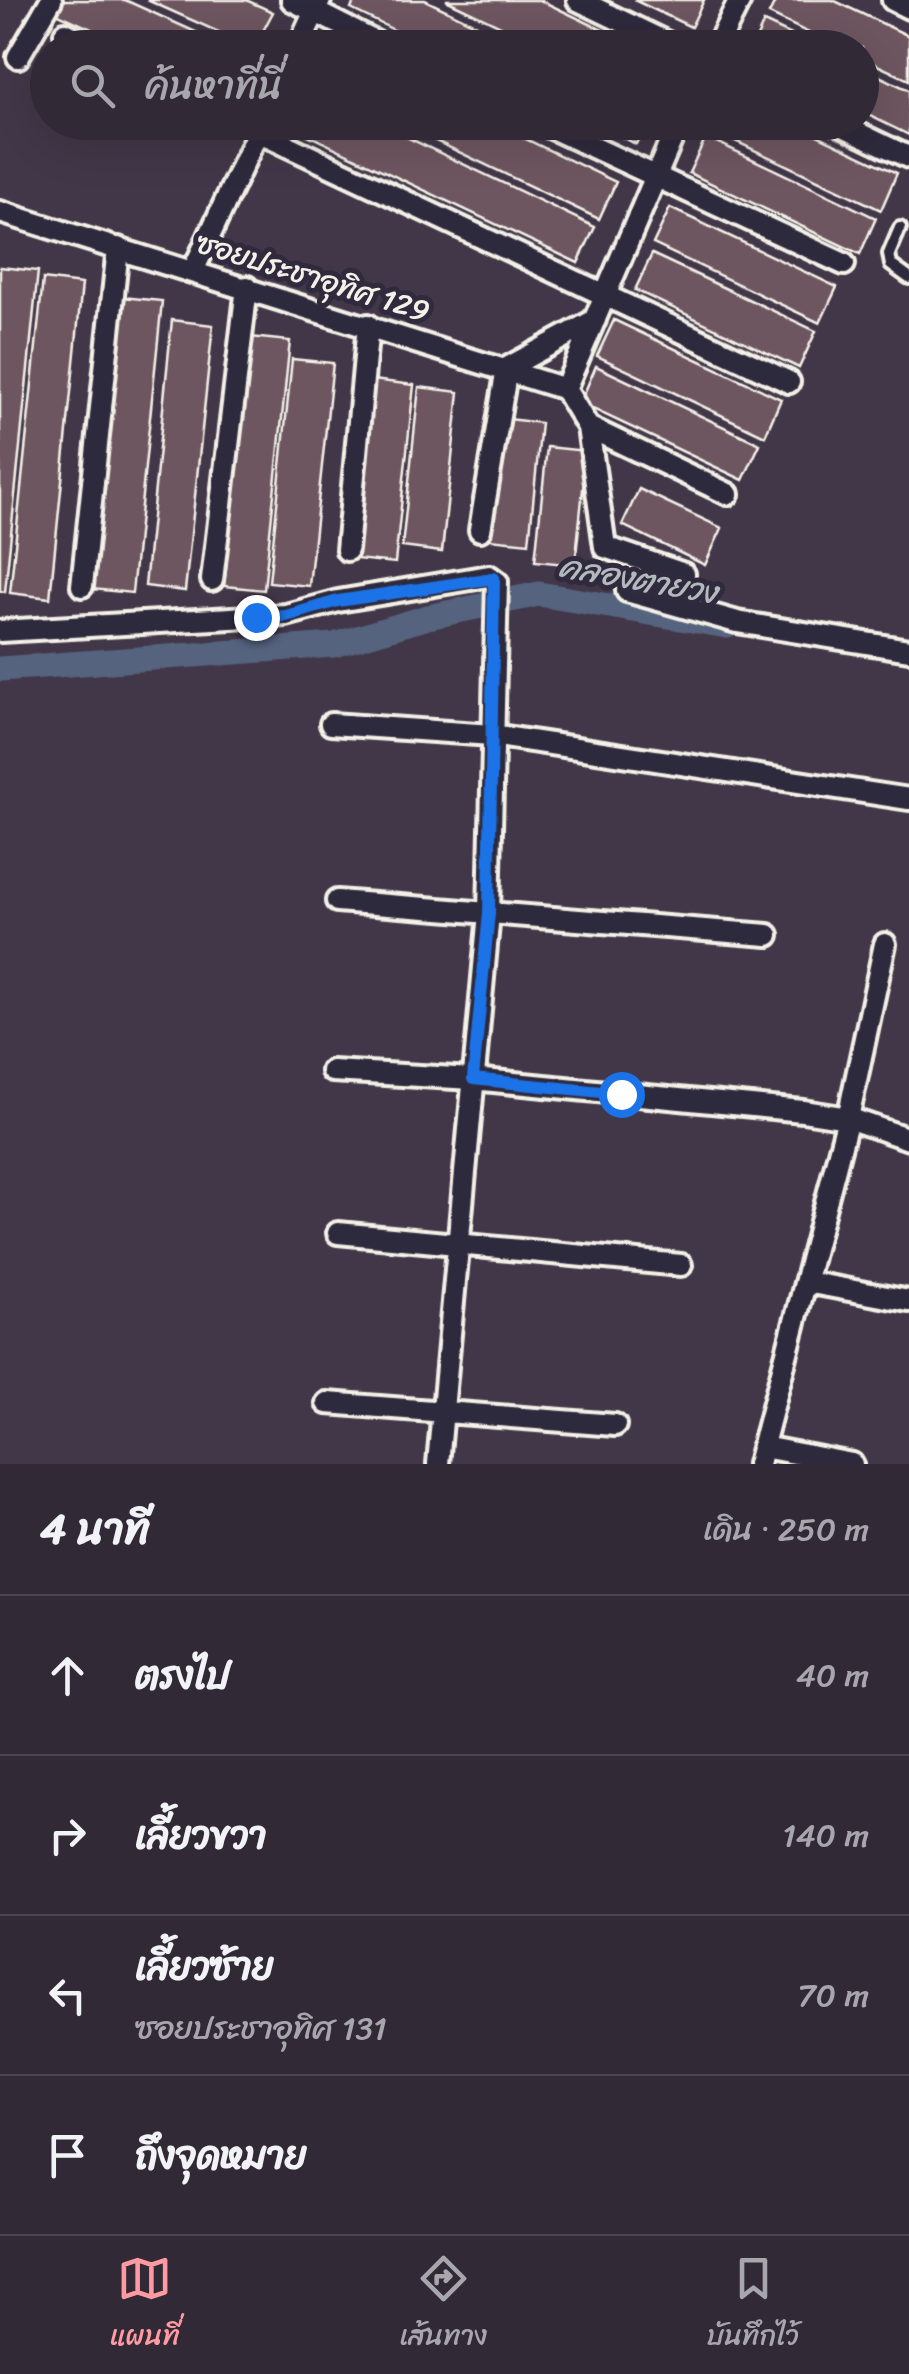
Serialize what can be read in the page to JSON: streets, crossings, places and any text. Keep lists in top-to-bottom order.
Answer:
{
  "streets": {
    "street": ["ซอยประชาอุทิศ 129"]
  },
  "water": ["คลองตายวง"],
  "page": {
    "search": "ค้นหาที่นี่",
    "heading": ["4 นาที", "เดิน · 250 m"],
    "list": [
      ["ตรงไป", "40 m"],
      ["เลี้ยวขวา", "140 m"],
      ["เลี้ยวซ้าย", "ซอยประชาอุทิศ 131", "70 m"],
      "ถึงจุดหมาย"
    ],
    "nav": ["แผนที่", "เส้นทาง", "บันทึกไว้"]
  }
}
